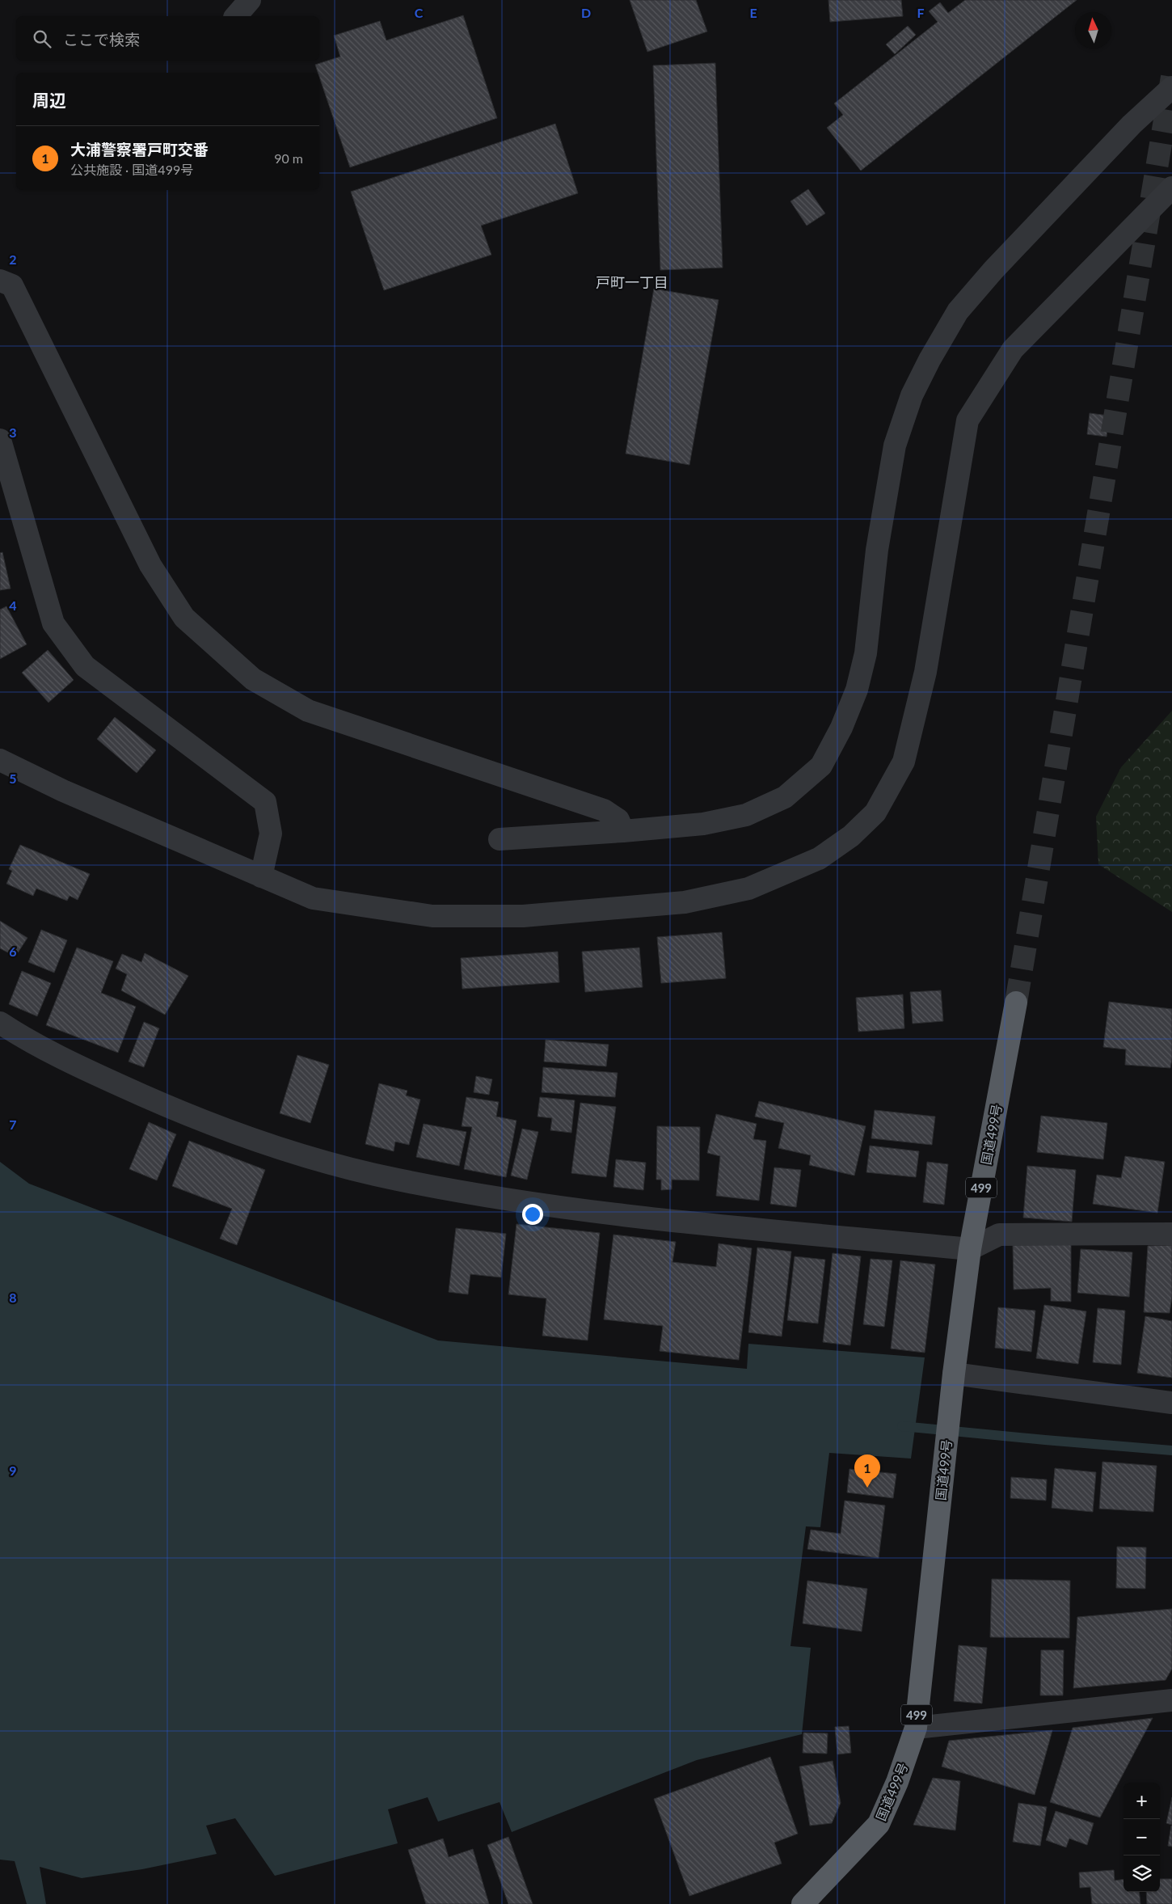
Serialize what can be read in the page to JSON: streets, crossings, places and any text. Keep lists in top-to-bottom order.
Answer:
{
  "streets": {
    "highway": ["国道499号", "499"]
  },
  "districts": ["戸町一丁目"],
  "north": "top",
  "page": {
    "search": "ここで検索",
    "heading": "周辺",
    "list": [
      {
        "mark": "1",
        "name": "大浦警察署戸町交番",
        "note": "公共施設 · 国道499号",
        "value": "90 m"
      }
    ],
    "pins": "1",
    "map_buttons": ["+", "−"]
  },
  "grid": {
    "columns": [
      "C",
      "D",
      "E",
      "F"
    ],
    "rows": [
      "2",
      "3",
      "4",
      "5",
      "6",
      "7",
      "8",
      "9"
    ]
  }
}
